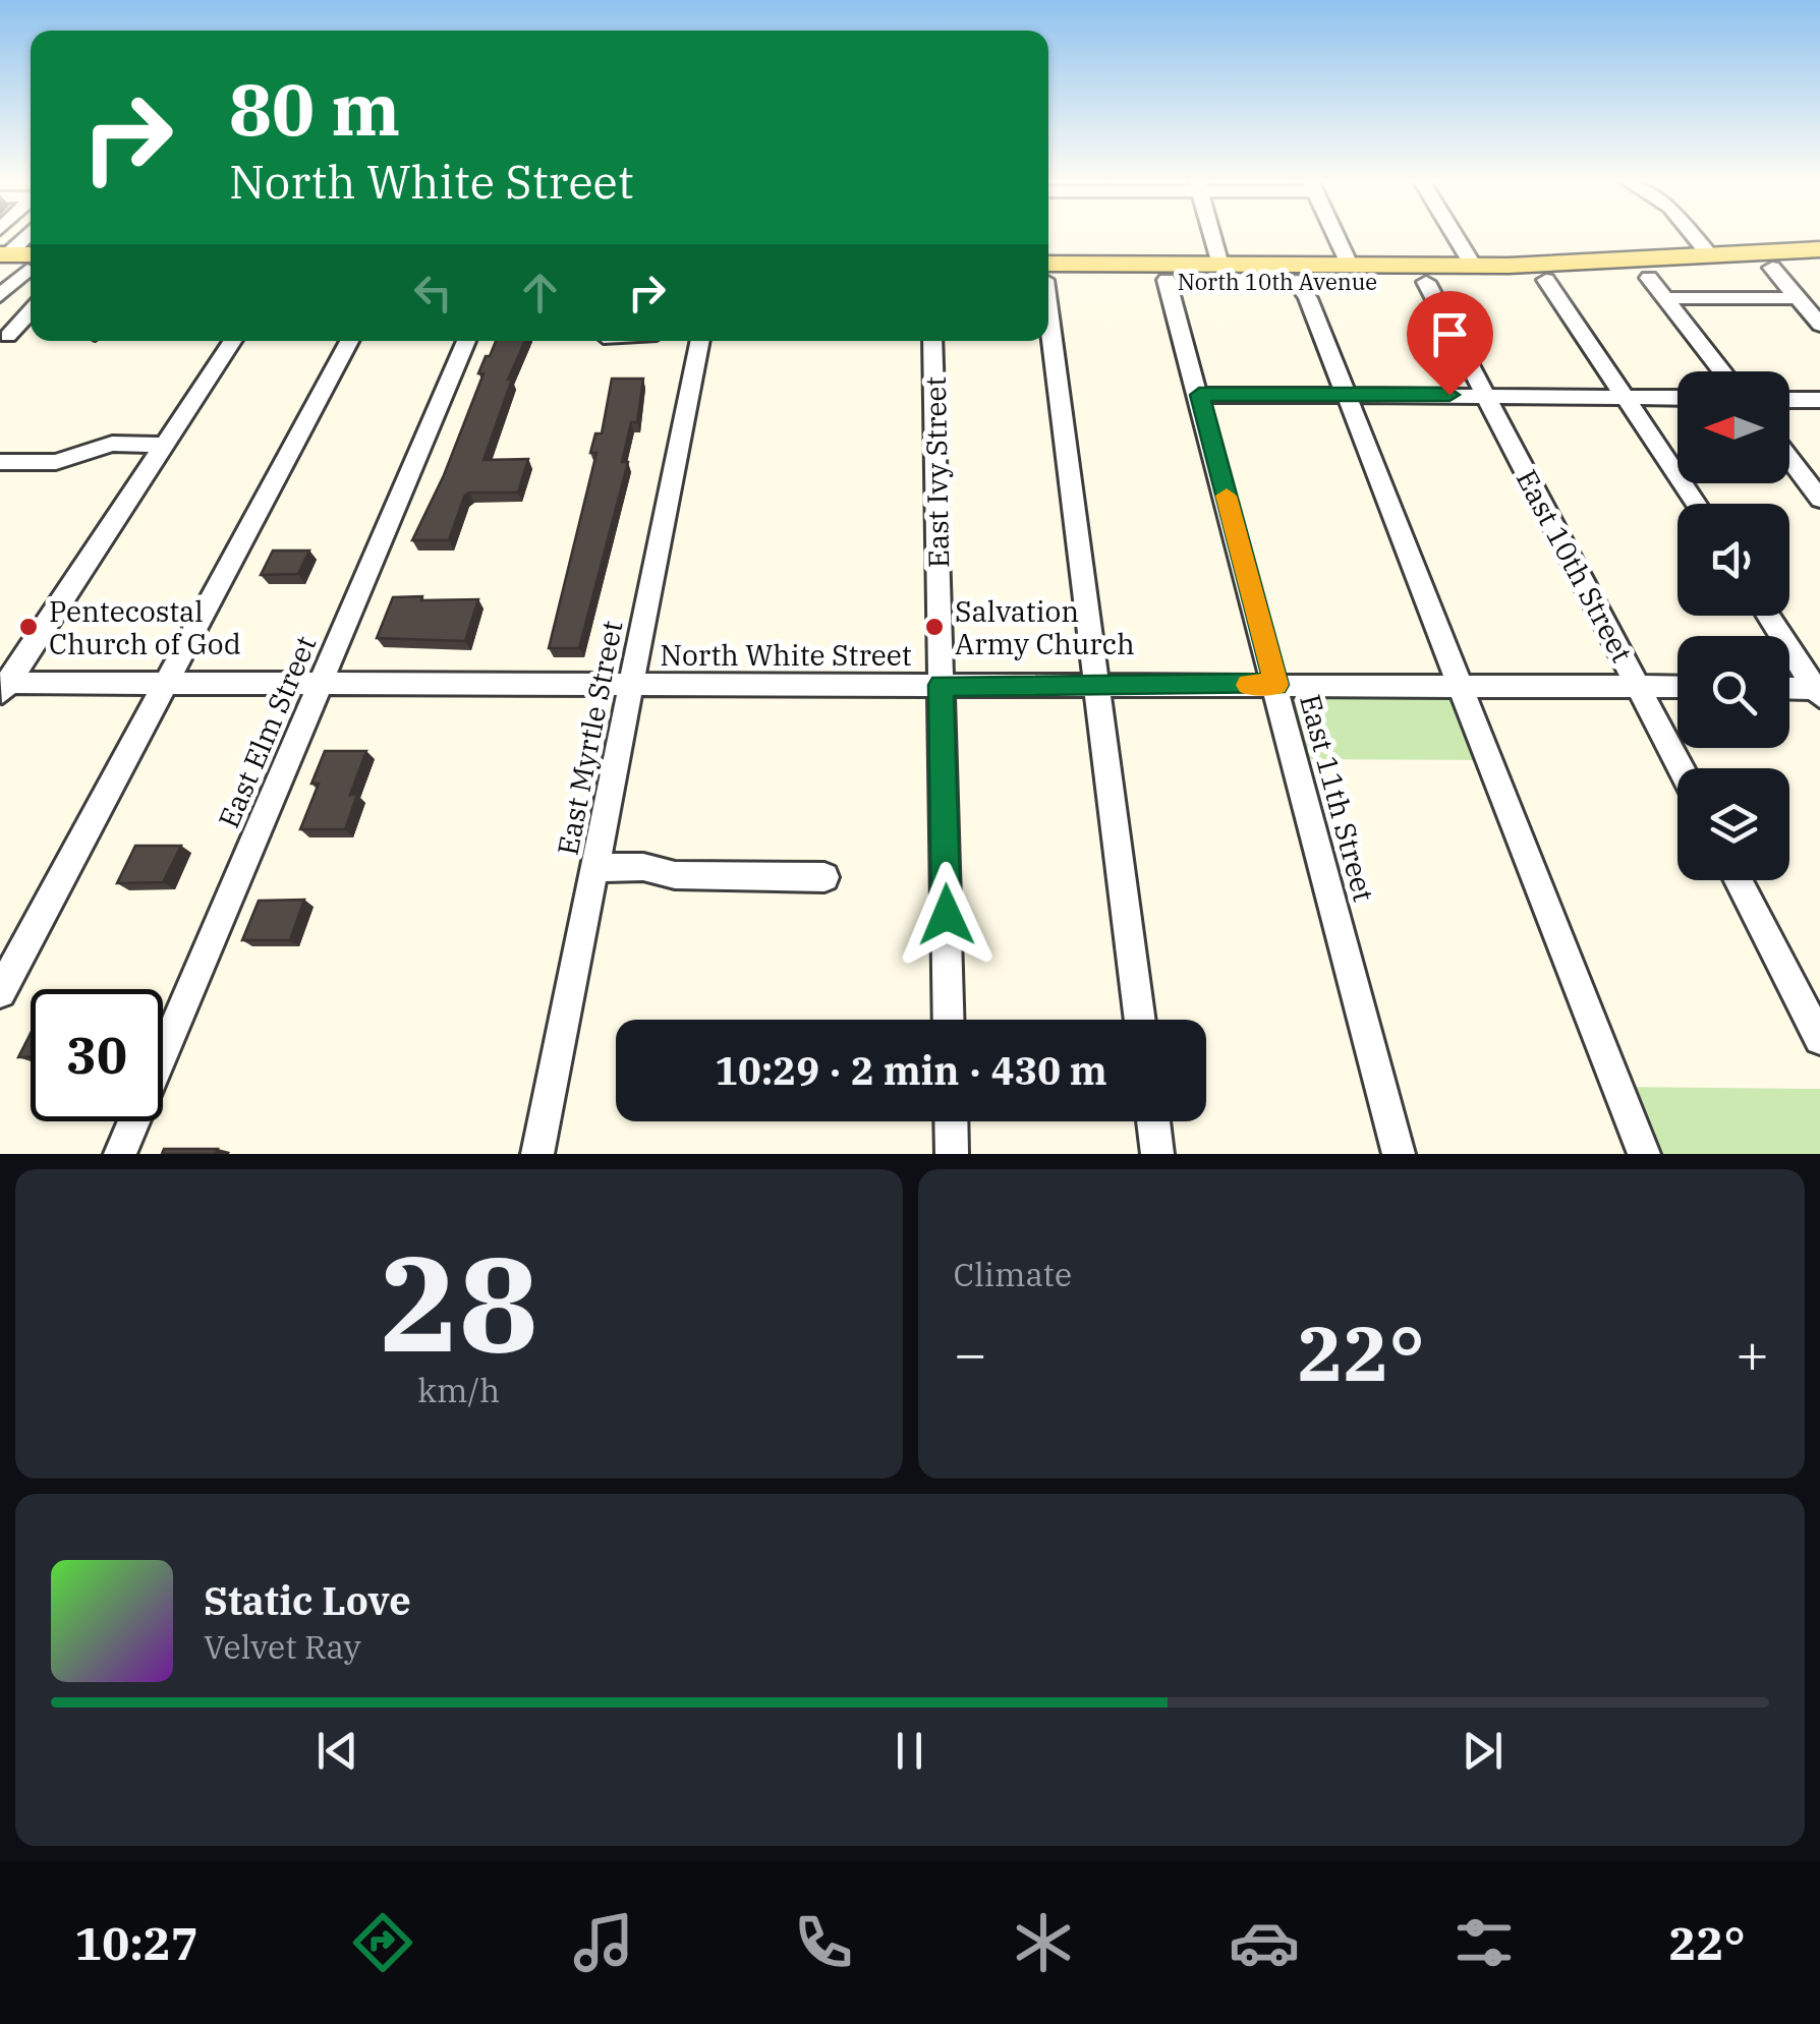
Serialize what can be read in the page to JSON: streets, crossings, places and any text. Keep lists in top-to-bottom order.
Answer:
{
  "streets": {
    "main road": ["North 10th Avenue"],
    "street": [
      "East Ivy Street",
      "East 10th Street",
      "North White Street",
      "East Elm Street",
      "East Myrtle Street",
      "East 11th Street"
    ]
  },
  "crossings": [
    ["North 10th Avenue", "East 10th Street"],
    ["North 10th Avenue", "East 11th Street"],
    ["East Ivy Street", "North White Street"],
    ["East 10th Street", "North White Street"],
    ["North White Street", "East Elm Street"],
    ["North White Street", "East Myrtle Street"],
    ["North White Street", "East 11th Street"]
  ],
  "places": ["Pentecostal Church of God", "Salvation Army Church"],
  "north": "left",
  "page": {
    "turn": ["80 m", "North White Street"],
    "limit": "30",
    "trip": "10:29 · 2 min · 430 m",
    "tile": [
      ["28", "km/h"],
      "Climate"
    ],
    "heat": ["−", "22°", "+"],
    "song": ["Static Love", "Velvet Ray"],
    "tabs": ["10:27", "22°"]
  }
}
